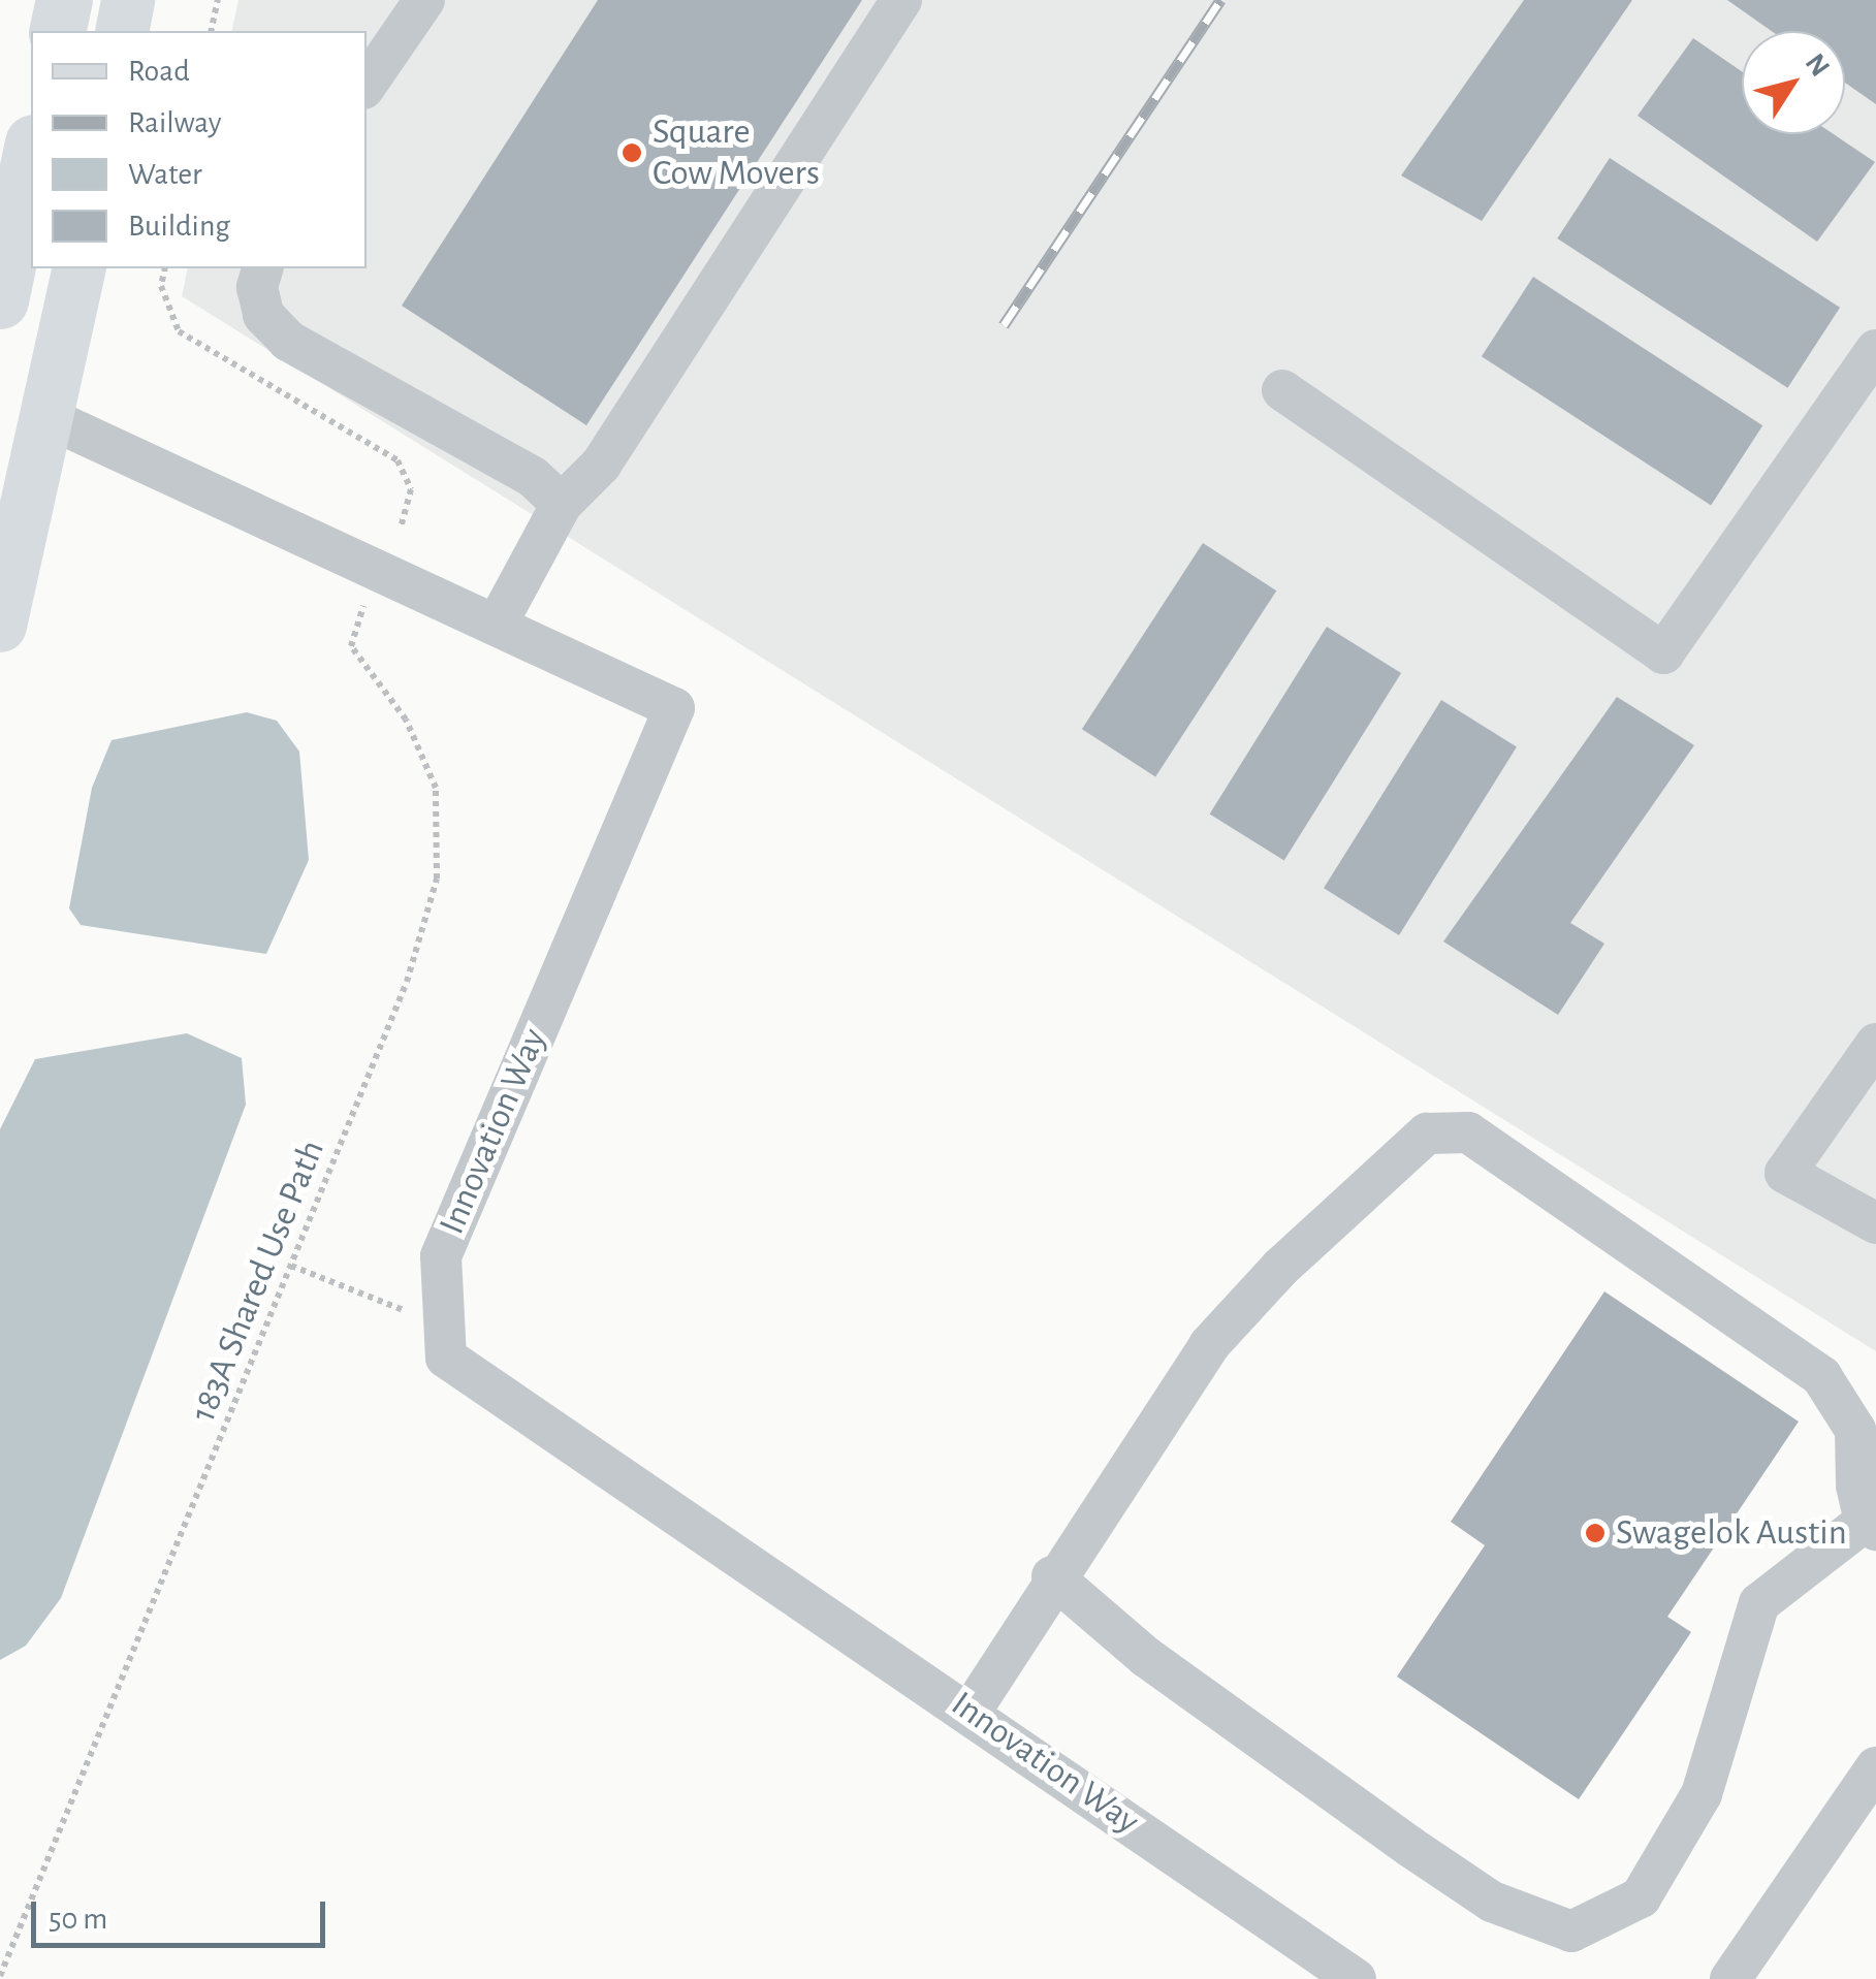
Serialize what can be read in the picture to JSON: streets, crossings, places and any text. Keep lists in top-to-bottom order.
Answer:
{
  "streets": {
    "street": ["Innovation Way"],
    "path": ["183A Shared Use Path"]
  },
  "places": ["Square Cow Movers", "Swagelok Austin"],
  "legend": [
    "Road",
    "Railway",
    "Water",
    "Building"
  ],
  "scale_bar": "50 m",
  "north": "top right"
}
